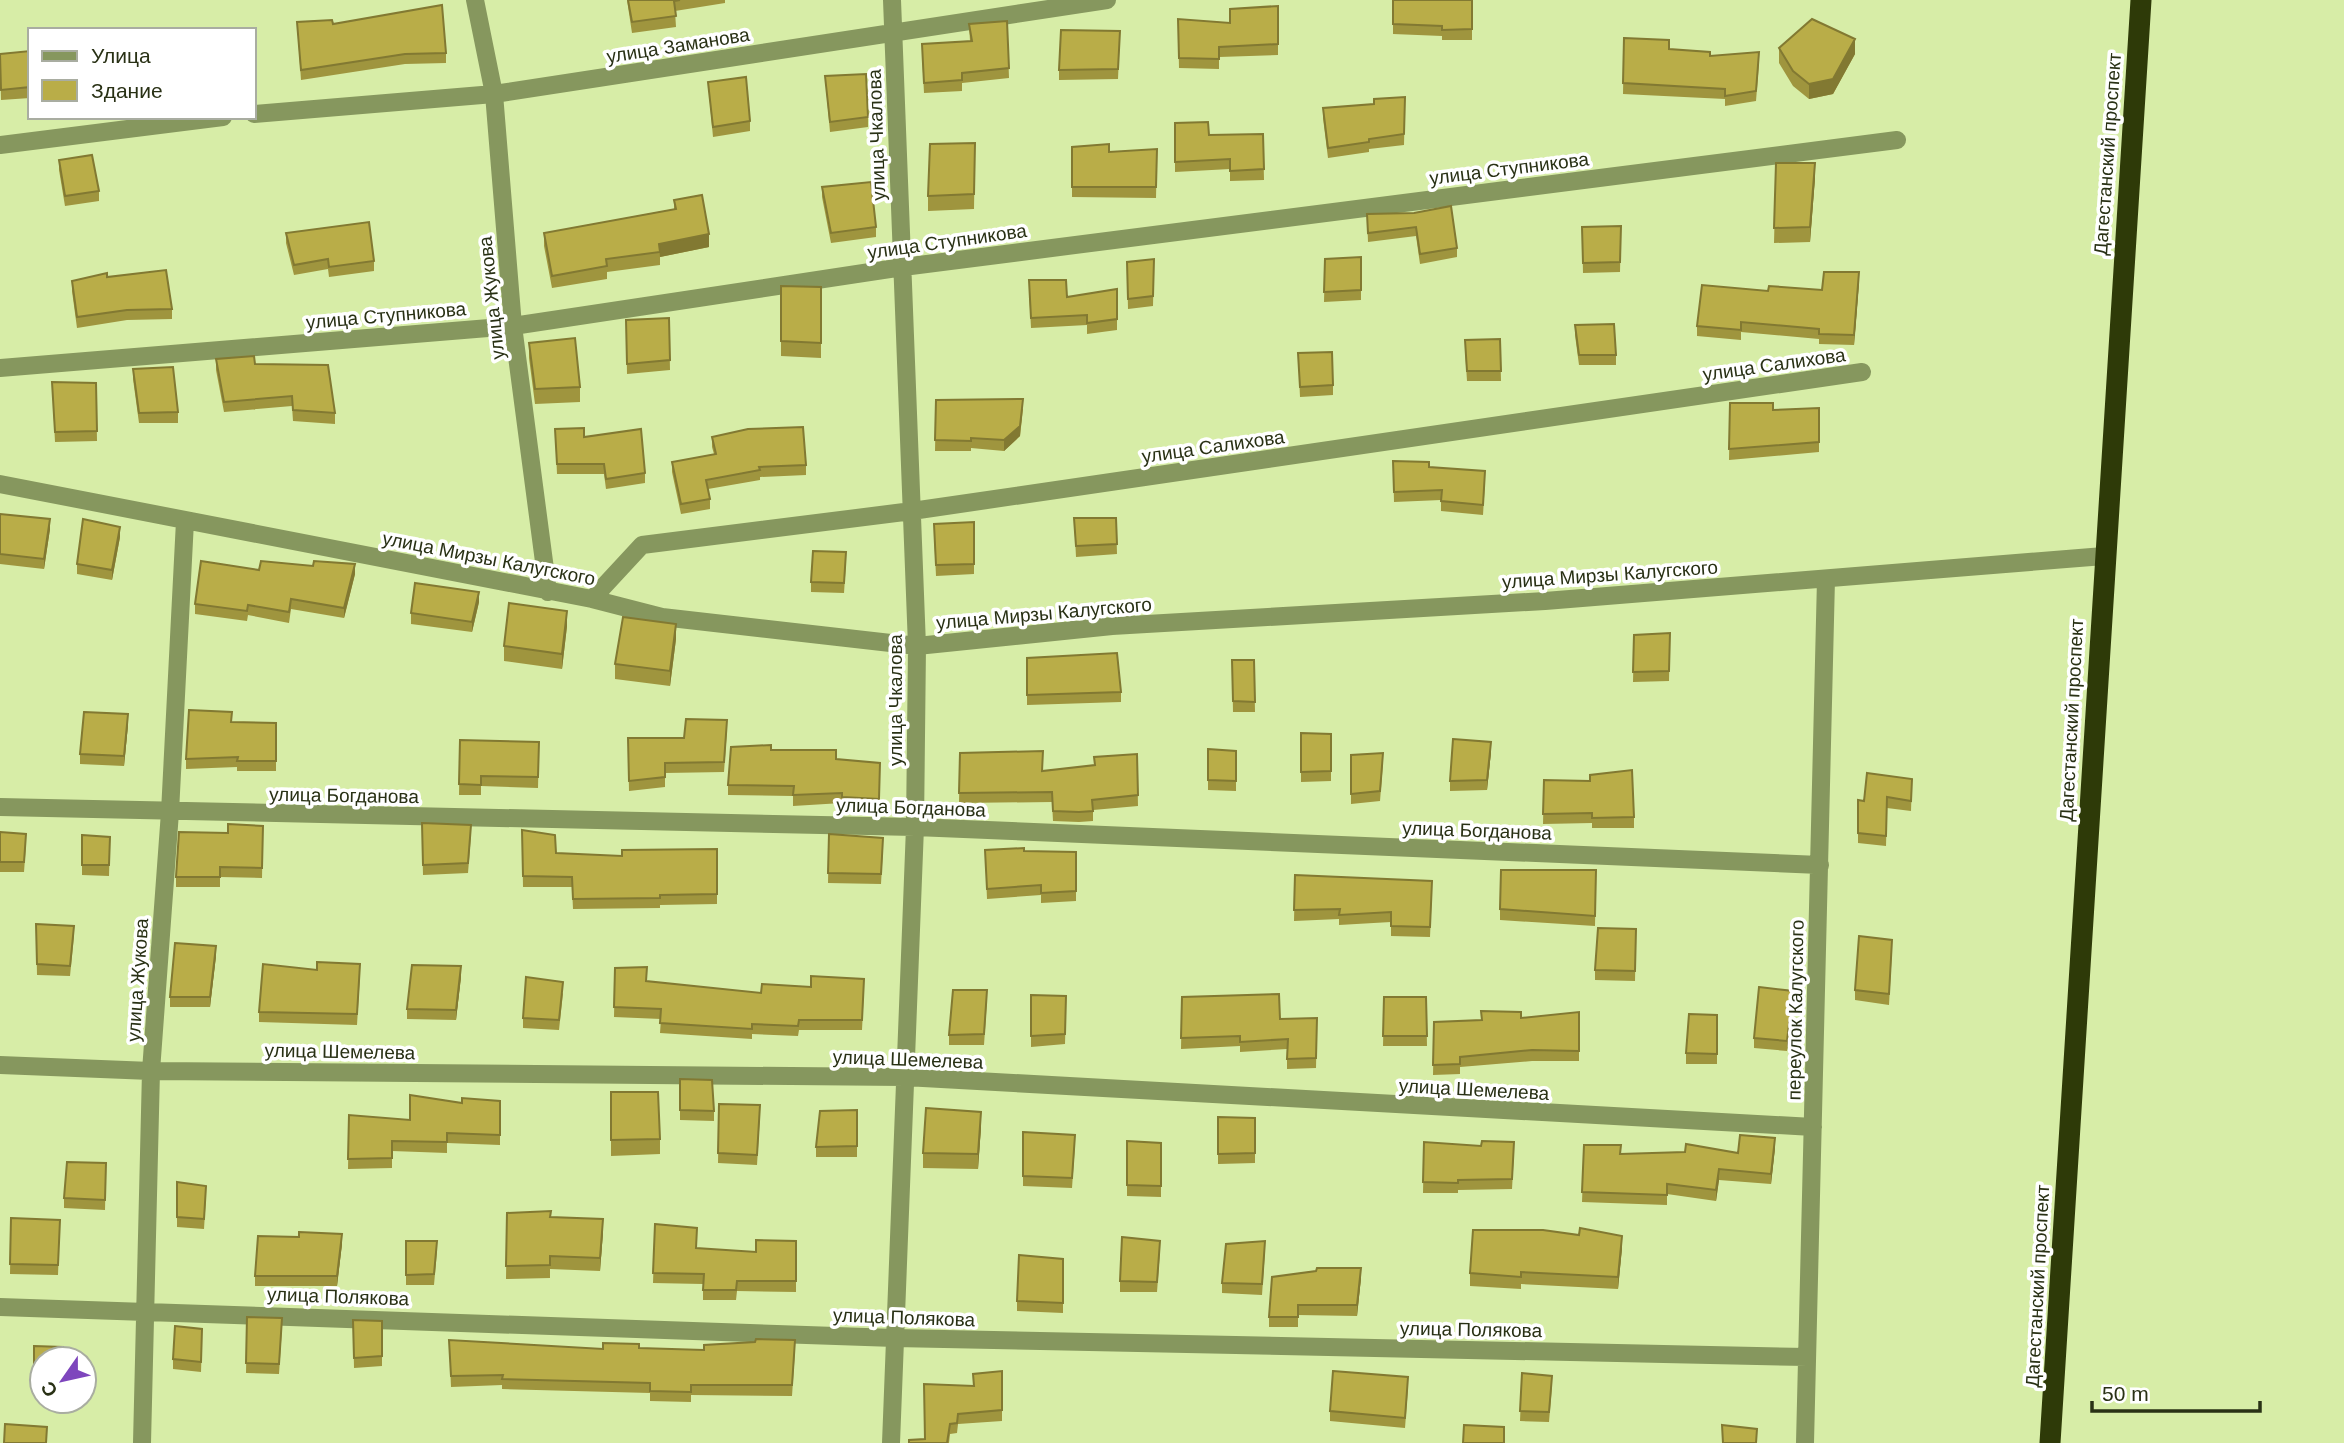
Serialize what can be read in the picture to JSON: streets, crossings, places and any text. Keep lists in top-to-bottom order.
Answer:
{
  "streets": {
    "highway": ["Дагестанский проспект"],
    "street": [
      "улица Заманова",
      "улица Чкалова",
      "улица Ступникова",
      "улица Жукова",
      "улица Салихова",
      "улица Мирзы Калугского",
      "улица Богданова",
      "переулок Калугского",
      "улица Шемелева",
      "улица Полякова"
    ]
  },
  "crossings": [
    ["улица Заманова", "улица Чкалова"],
    ["улица Заманова", "улица Жукова"],
    ["улица Чкалова", "улица Ступникова"],
    ["улица Чкалова", "улица Салихова"],
    ["улица Чкалова", "улица Мирзы Калугского"],
    ["улица Чкалова", "улица Богданова"],
    ["улица Чкалова", "улица Шемелева"],
    ["улица Чкалова", "улица Полякова"],
    ["Дагестанский проспект", "улица Мирзы Калугского"],
    ["улица Ступникова", "улица Жукова"],
    ["улица Жукова", "улица Мирзы Калугского"],
    ["улица Жукова", "улица Богданова"],
    ["улица Жукова", "улица Шемелева"],
    ["улица Жукова", "улица Полякова"],
    ["улица Салихова", "улица Мирзы Калугского"],
    ["улица Мирзы Калугского", "переулок Калугского"],
    ["улица Богданова", "переулок Калугского"],
    ["переулок Калугского", "улица Шемелева"],
    ["переулок Калугского", "улица Полякова"]
  ],
  "legend": ["Улица", "Здание"],
  "scale_bar": "50 m",
  "north": "bottom left"
}
